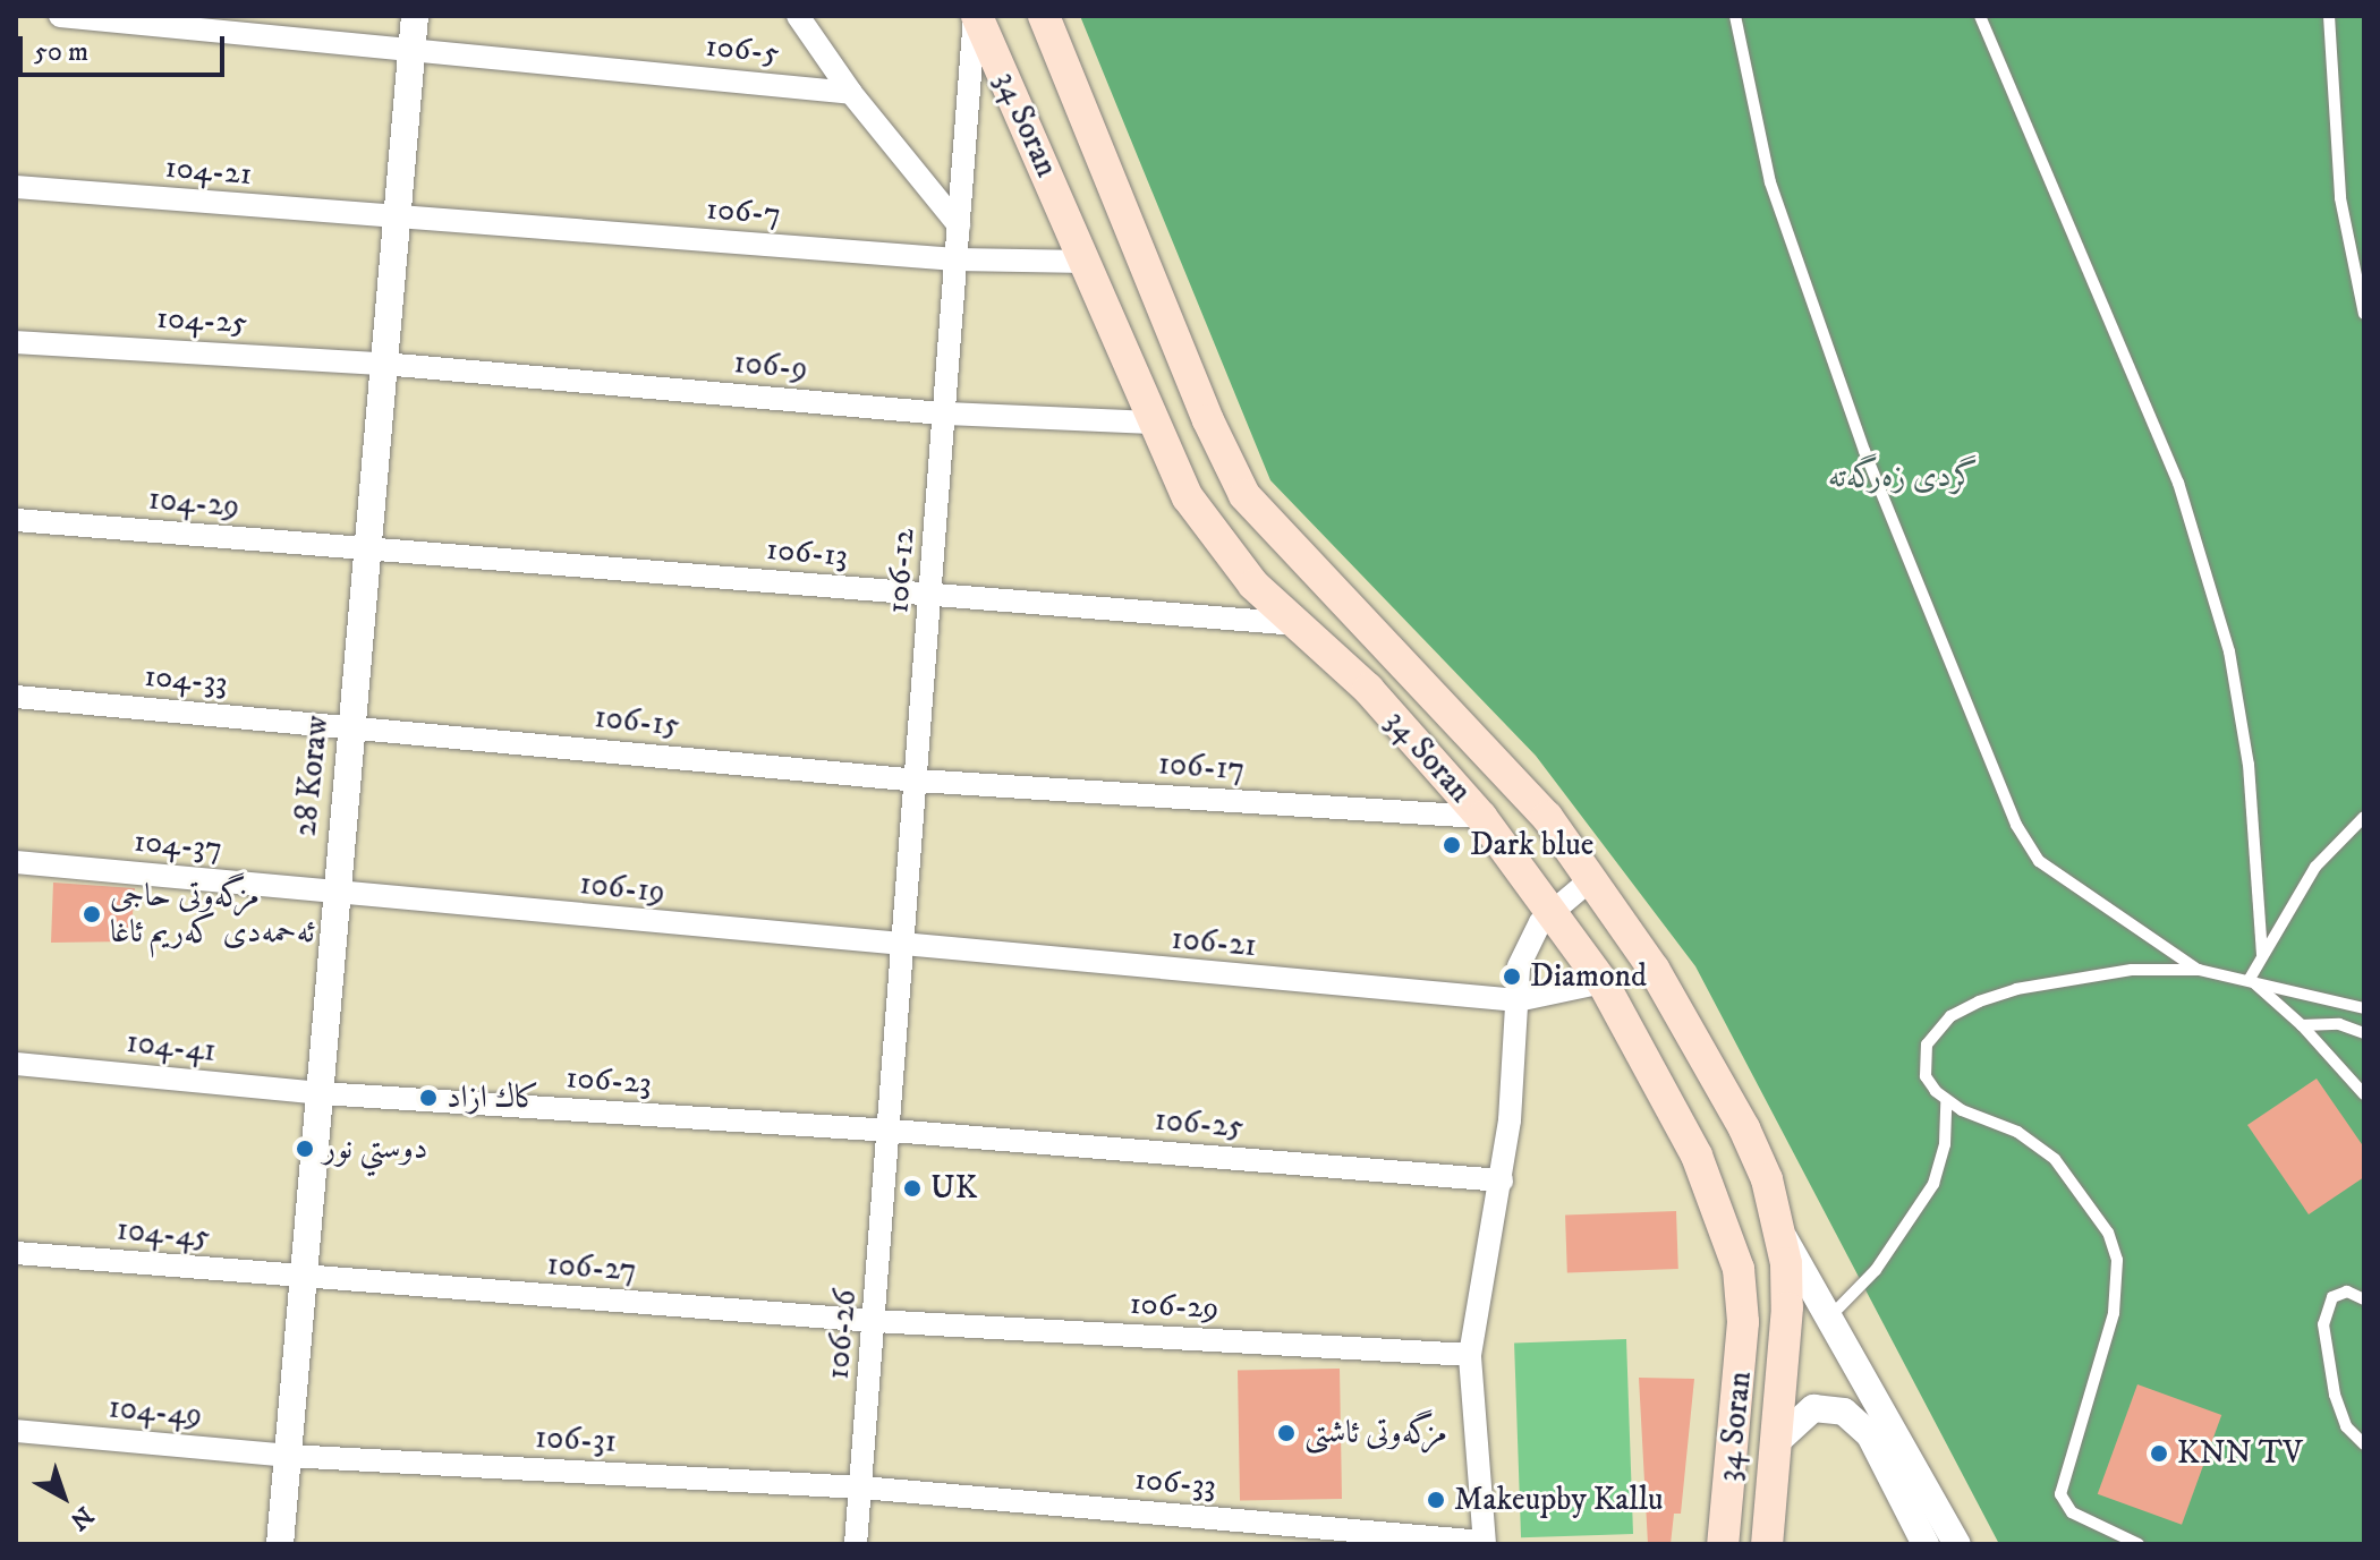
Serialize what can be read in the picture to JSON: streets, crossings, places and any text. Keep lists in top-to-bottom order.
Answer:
{
  "streets": {
    "main road": ["34 Soran"],
    "street": [
      "106-5",
      "104-21",
      "106-7",
      "104-25",
      "106-9",
      "104-29",
      "106-13",
      "106-12",
      "104-33",
      "106-15",
      "106-17",
      "28 Koraw",
      "104-37",
      "106-19",
      "106-21",
      "104-41",
      "106-23",
      "106-25",
      "104-45",
      "106-27",
      "106-29",
      "106-26",
      "104-49",
      "106-31",
      "106-33"
    ]
  },
  "crossings": [
    ["106-5", "28 Koraw"],
    ["34 Soran", "106-7"],
    ["34 Soran", "106-9"],
    ["34 Soran", "106-13"],
    ["34 Soran", "106-12"],
    ["34 Soran", "106-17"],
    ["34 Soran", "106-21"],
    ["104-21", "106-7"],
    ["104-21", "28 Koraw"],
    ["106-7", "106-12"],
    ["106-7", "28 Koraw"],
    ["104-25", "106-9"],
    ["104-25", "28 Koraw"],
    ["106-9", "106-12"],
    ["106-9", "28 Koraw"],
    ["104-29", "106-13"],
    ["104-29", "28 Koraw"],
    ["106-13", "106-12"],
    ["106-13", "28 Koraw"],
    ["106-12", "106-15"],
    ["106-12", "106-17"],
    ["106-12", "106-19"],
    ["106-12", "106-21"],
    ["106-12", "106-23"],
    ["106-12", "106-25"],
    ["106-12", "106-26"],
    ["104-33", "106-15"],
    ["104-33", "28 Koraw"],
    ["106-15", "106-17"],
    ["106-15", "28 Koraw"],
    ["28 Koraw", "104-37"],
    ["28 Koraw", "106-19"],
    ["28 Koraw", "104-41"],
    ["28 Koraw", "106-23"],
    ["28 Koraw", "104-45"],
    ["28 Koraw", "106-27"],
    ["28 Koraw", "104-49"],
    ["28 Koraw", "106-31"],
    ["104-37", "106-19"],
    ["106-19", "106-21"],
    ["104-41", "106-23"],
    ["106-23", "106-25"],
    ["106-23", "106-26"],
    ["106-25", "106-26"],
    ["104-45", "106-27"],
    ["106-27", "106-29"],
    ["106-27", "106-26"],
    ["106-29", "106-26"],
    ["106-26", "106-31"],
    ["106-26", "106-33"],
    ["104-49", "106-31"],
    ["106-31", "106-33"]
  ],
  "parks": ["گردی زەرگەتە"],
  "places": [
    "Dark blue",
    "مزگەوتی حاجی ئەحمەدی کەریم ئاغا",
    "Diamond",
    "كاك ازاد",
    "دوستي نور",
    "UK",
    "مزگەوتی ئاشتی",
    "KNN TV",
    "Makeupby Kallu"
  ],
  "scale_bar": "50 m",
  "north": "bottom right"
}
